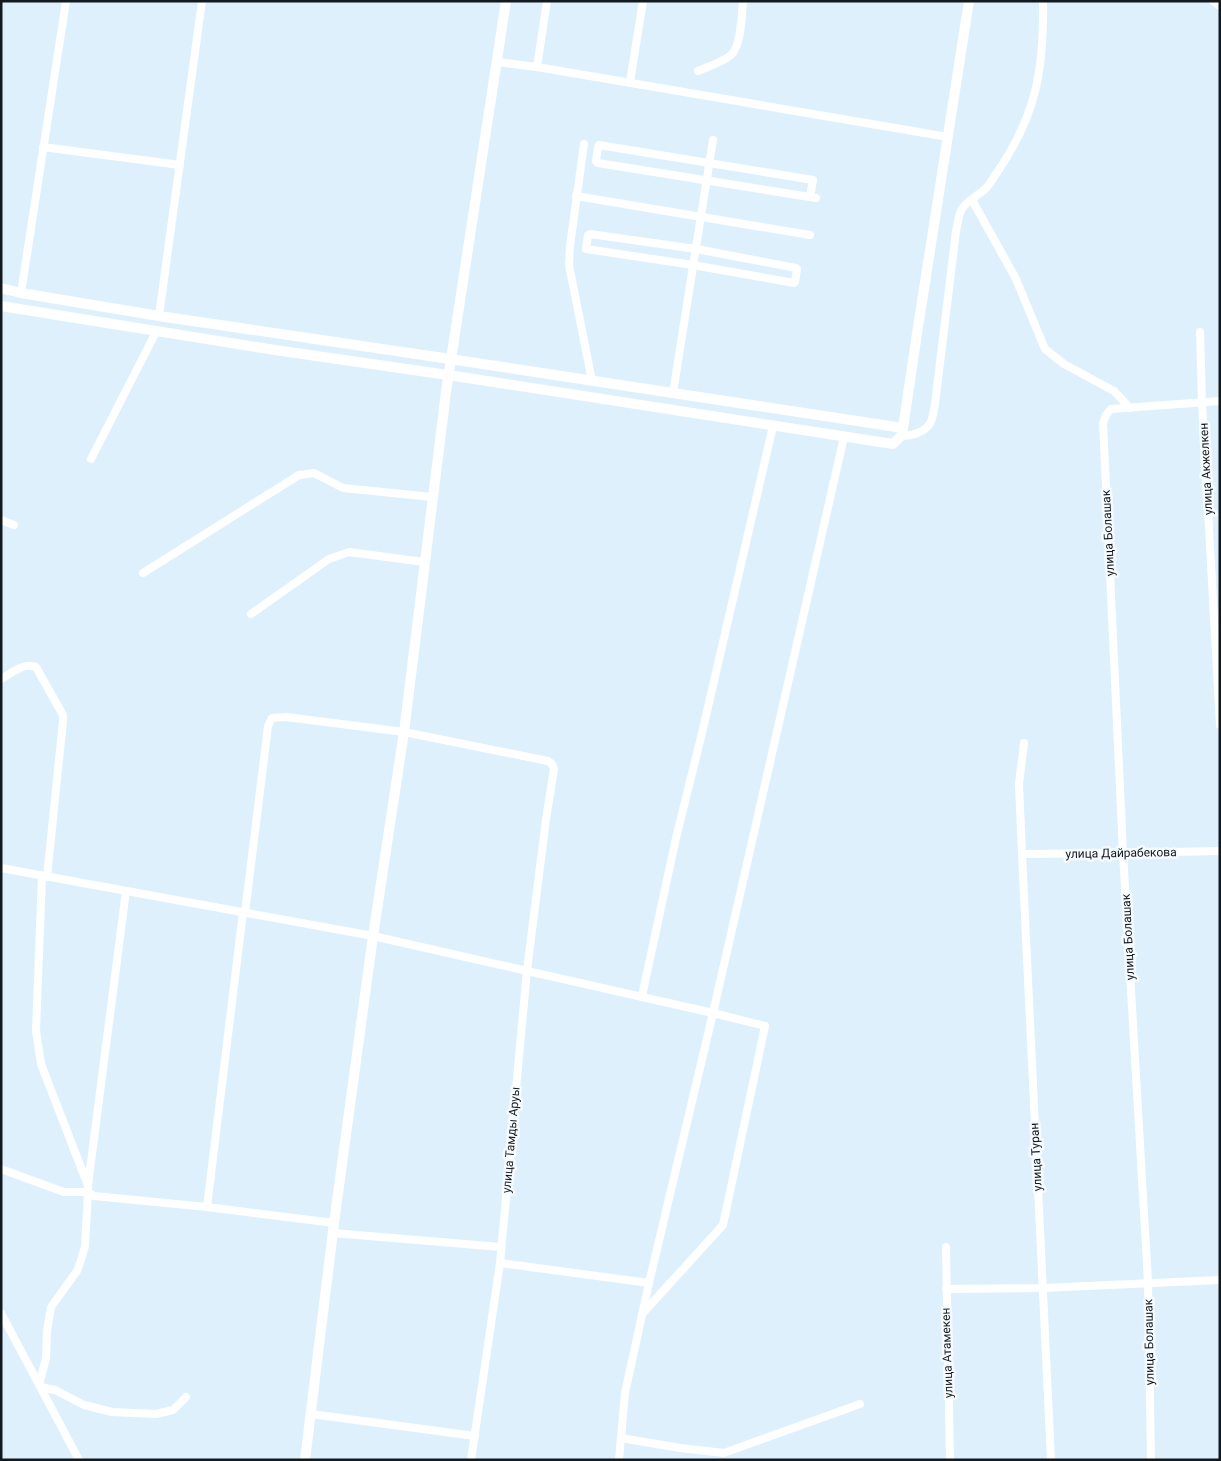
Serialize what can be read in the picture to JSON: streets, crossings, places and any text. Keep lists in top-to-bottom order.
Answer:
{
  "streets": {
    "street": [
      "улица Акжелкен",
      "улица Болашак",
      "улица Дайрабекова",
      "улица Тамды Аруы",
      "улица Туран",
      "улица Атамекен"
    ]
  },
  "crossings": [
    ["улица Болашак", "улица Дайрабекова"],
    ["улица Дайрабекова", "улица Туран"]
  ]
}
